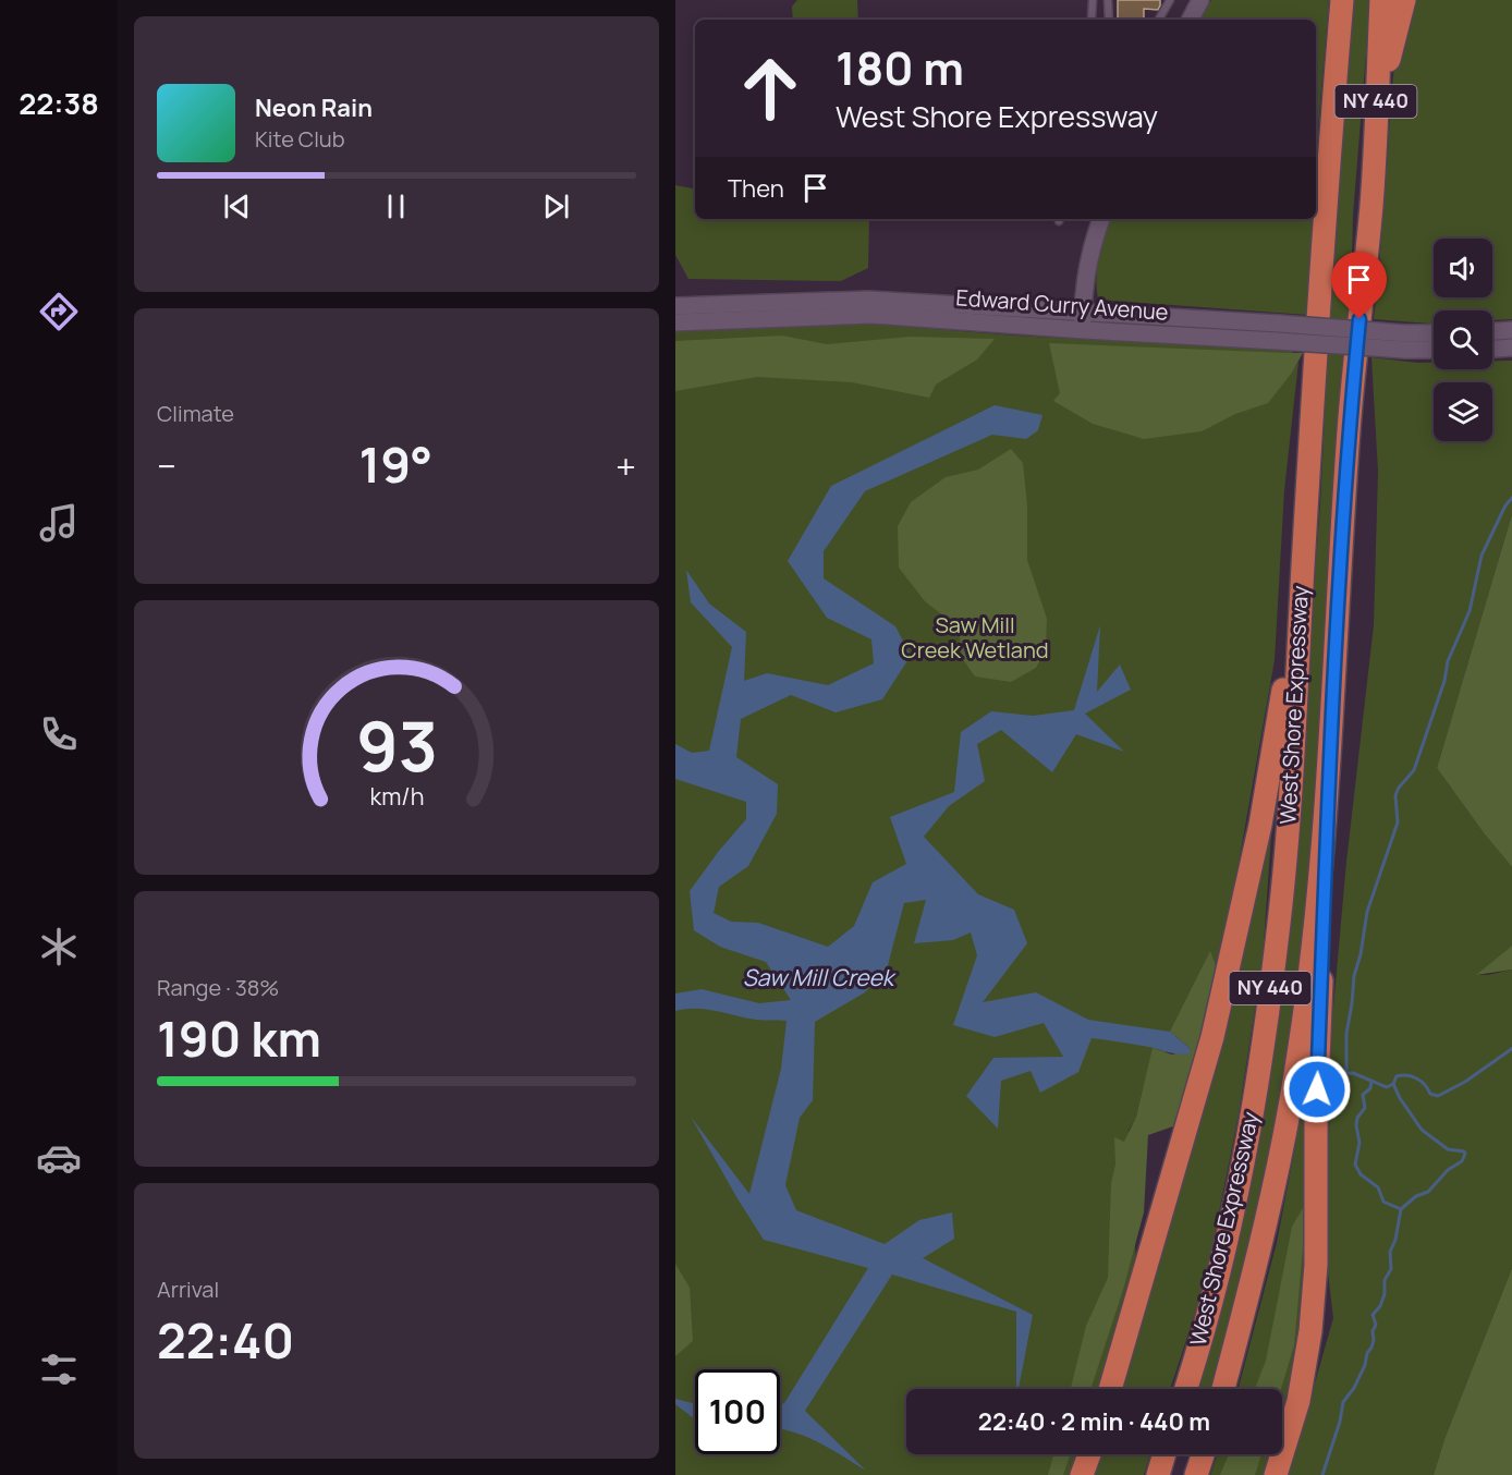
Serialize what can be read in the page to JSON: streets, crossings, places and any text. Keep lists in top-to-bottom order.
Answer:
{
  "streets": {
    "highway": ["NY 440", "West Shore Expressway"],
    "street": ["Edward Curry Avenue"]
  },
  "water": ["Saw Mill Creek"],
  "parks": ["Saw Mill Creek Wetland"],
  "page": {
    "tabs": "22:38",
    "turn": ["180 m", "West Shore Expressway"],
    "song": ["Neon Rain", "Kite Club"],
    "then": "Then",
    "tile": [
      "Climate",
      ["Range · 38%", "190 km"],
      ["Arrival", "22:40"]
    ],
    "heat": ["−", "19°", "+"],
    "limit": "100",
    "trip": "22:40 · 2 min · 440 m",
    "gauge": ["93", "km/h"]
  }
}
